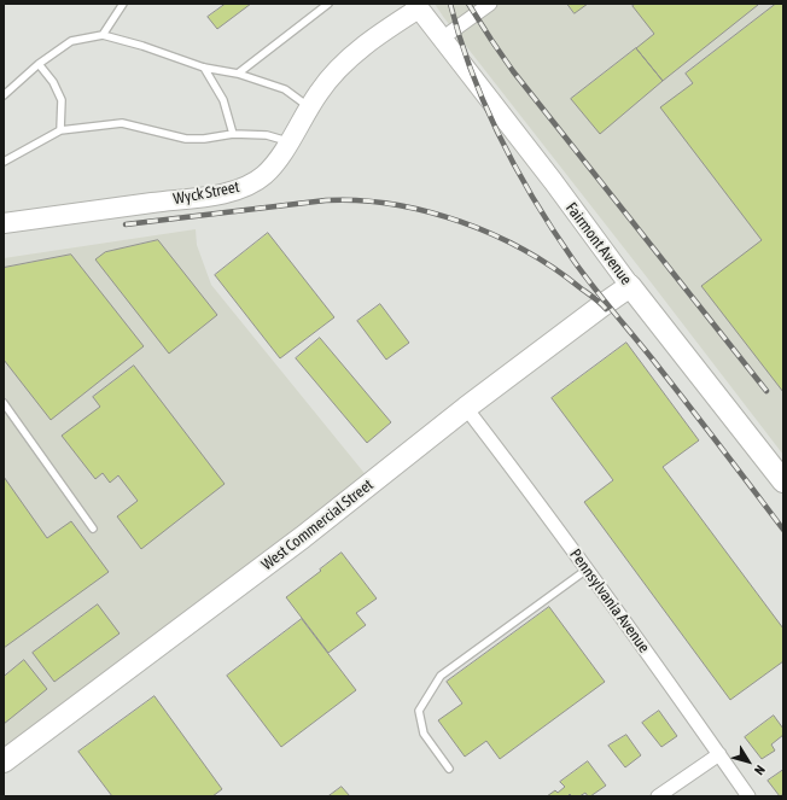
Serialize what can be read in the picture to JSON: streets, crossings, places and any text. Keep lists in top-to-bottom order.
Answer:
{
  "streets": {
    "main road": ["Fairmont Avenue", "West Commercial Street"],
    "street": ["Wyck Street", "Pennsylvania Avenue"]
  },
  "crossings": [
    ["Wyck Street", "Fairmont Avenue"],
    ["Fairmont Avenue", "West Commercial Street"],
    ["West Commercial Street", "Pennsylvania Avenue"]
  ],
  "north": "bottom right"
}
